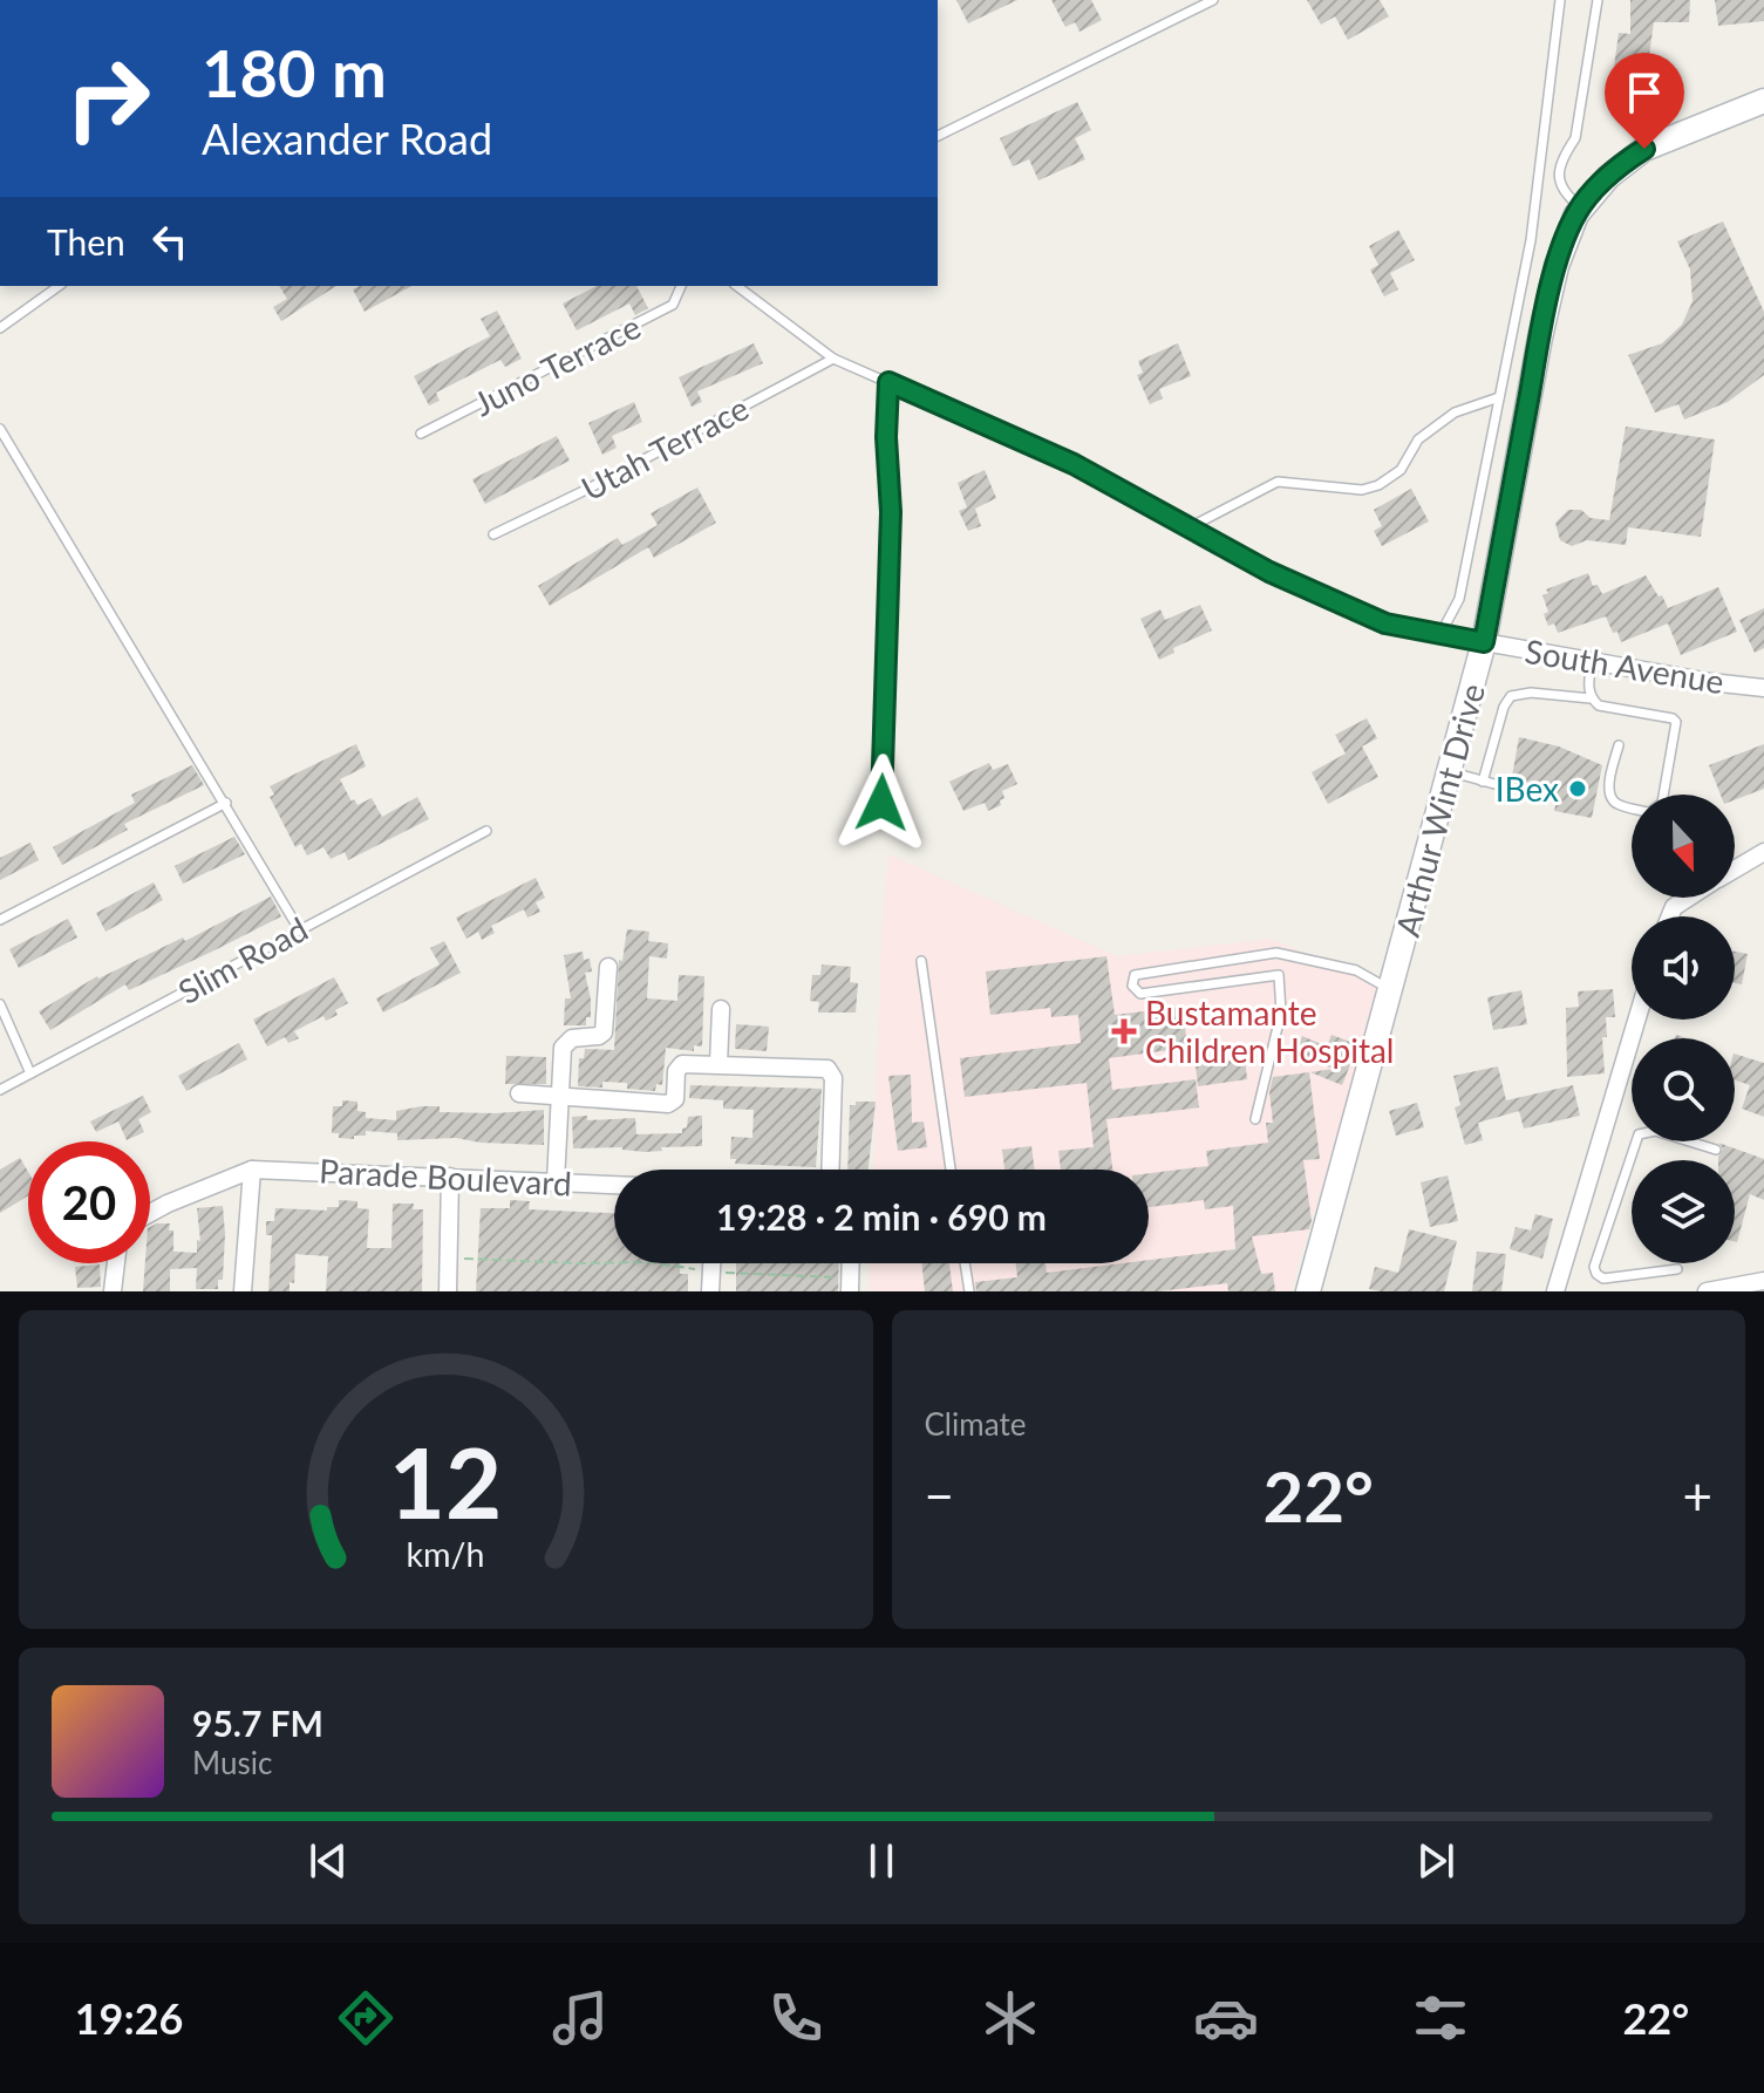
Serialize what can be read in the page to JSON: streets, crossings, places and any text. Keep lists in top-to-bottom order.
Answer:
{
  "streets": {
    "main road": ["Arthur Wint Drive"],
    "street": ["South Avenue", "Parade Boulevard"],
    "lane": ["Juno Terrace", "Utah Terrace", "Slim Road"]
  },
  "crossings": [
    ["South Avenue", "Arthur Wint Drive"]
  ],
  "places": {
    "other": ["IBex"],
    "health": ["Bustamante Children Hospital"]
  },
  "north": "bottom",
  "page": {
    "turn": ["180 m", "Alexander Road"],
    "then": "Then",
    "limit": "20",
    "trip": "19:28 · 2 min · 690 m",
    "tile": "Climate",
    "heat": ["−", "22°", "+"],
    "song": ["95.7 FM", "Music"],
    "tabs": ["19:26", "22°"],
    "gauge": ["12", "km/h"]
  }
}
